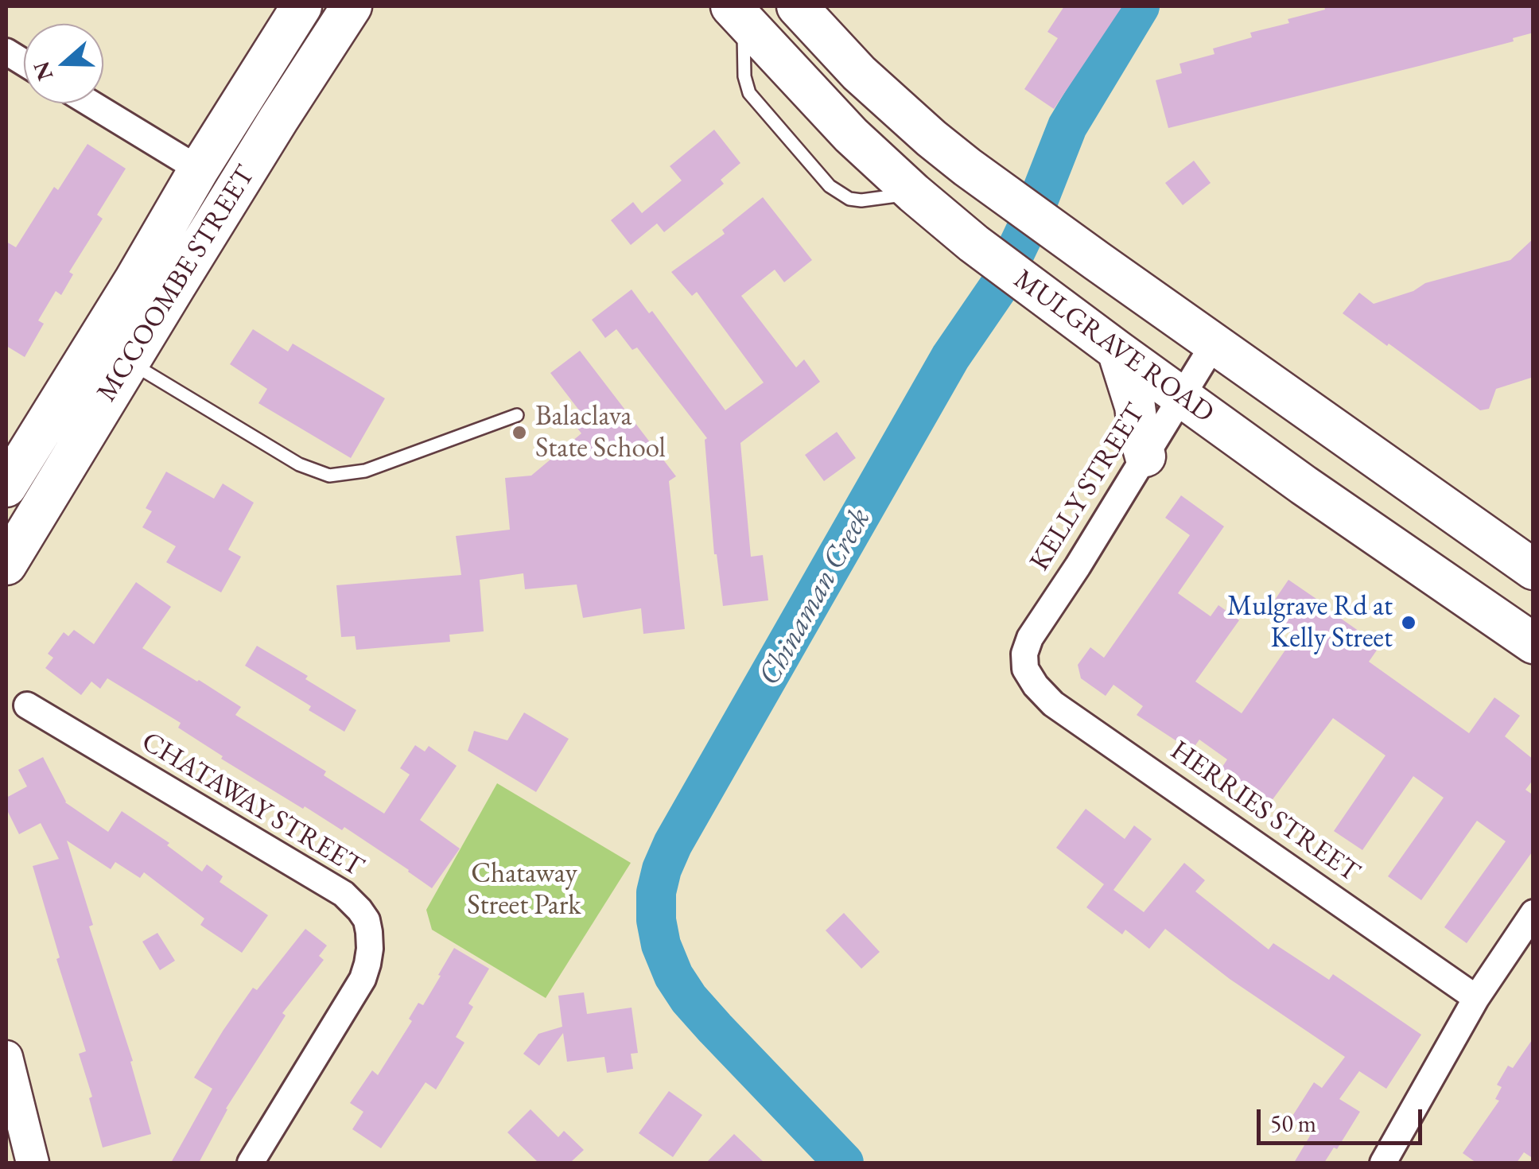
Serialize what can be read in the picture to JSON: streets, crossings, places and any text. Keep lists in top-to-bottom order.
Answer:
{
  "streets": {
    "main road": ["MCCOOMBE STREET", "MULGRAVE ROAD"],
    "street": ["KELLY STREET", "CHATAWAY STREET", "HERRIES STREET"]
  },
  "crossings": [
    ["MULGRAVE ROAD", "KELLY STREET"],
    ["KELLY STREET", "HERRIES STREET"]
  ],
  "water": ["Chinaman Creek"],
  "parks": ["Chataway Street Park"],
  "places": ["Balaclava State School", "Mulgrave Rd at Kelly Street"],
  "scale_bar": "50 m",
  "north": "left"
}
